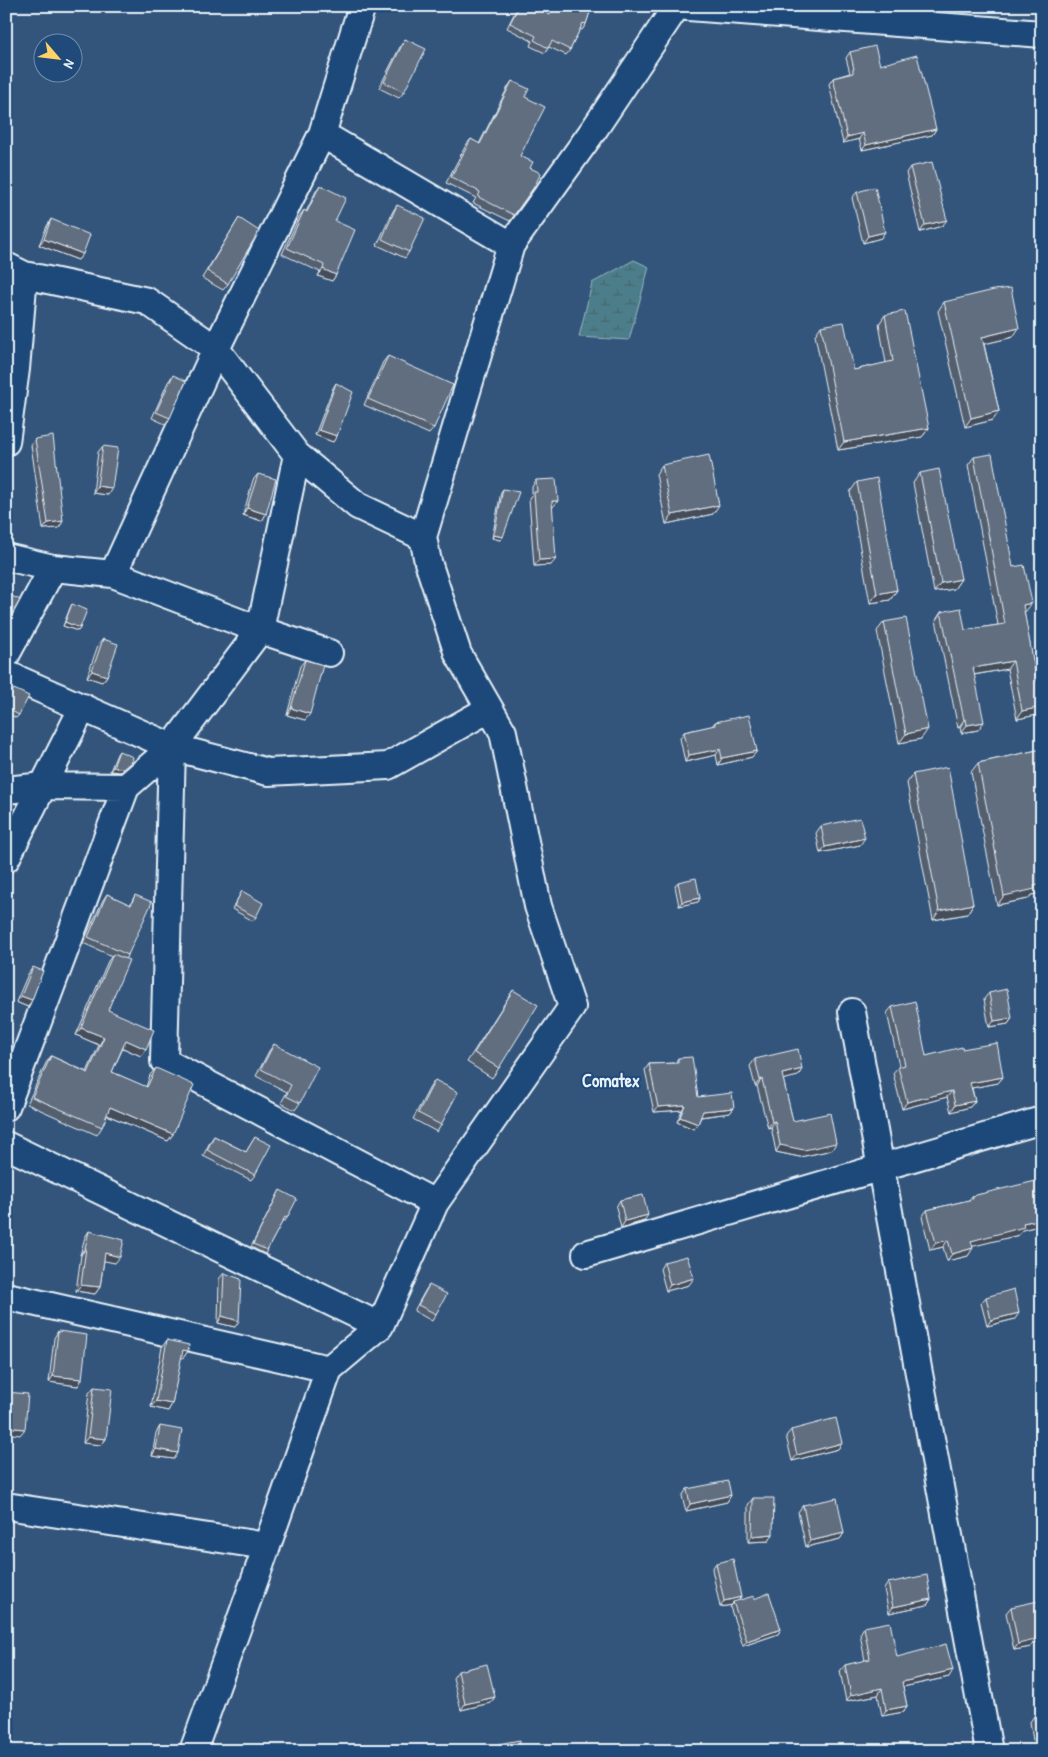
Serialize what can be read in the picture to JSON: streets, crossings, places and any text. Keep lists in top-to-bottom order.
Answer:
{
  "districts": ["Comatex"],
  "north": "bottom right"
}
